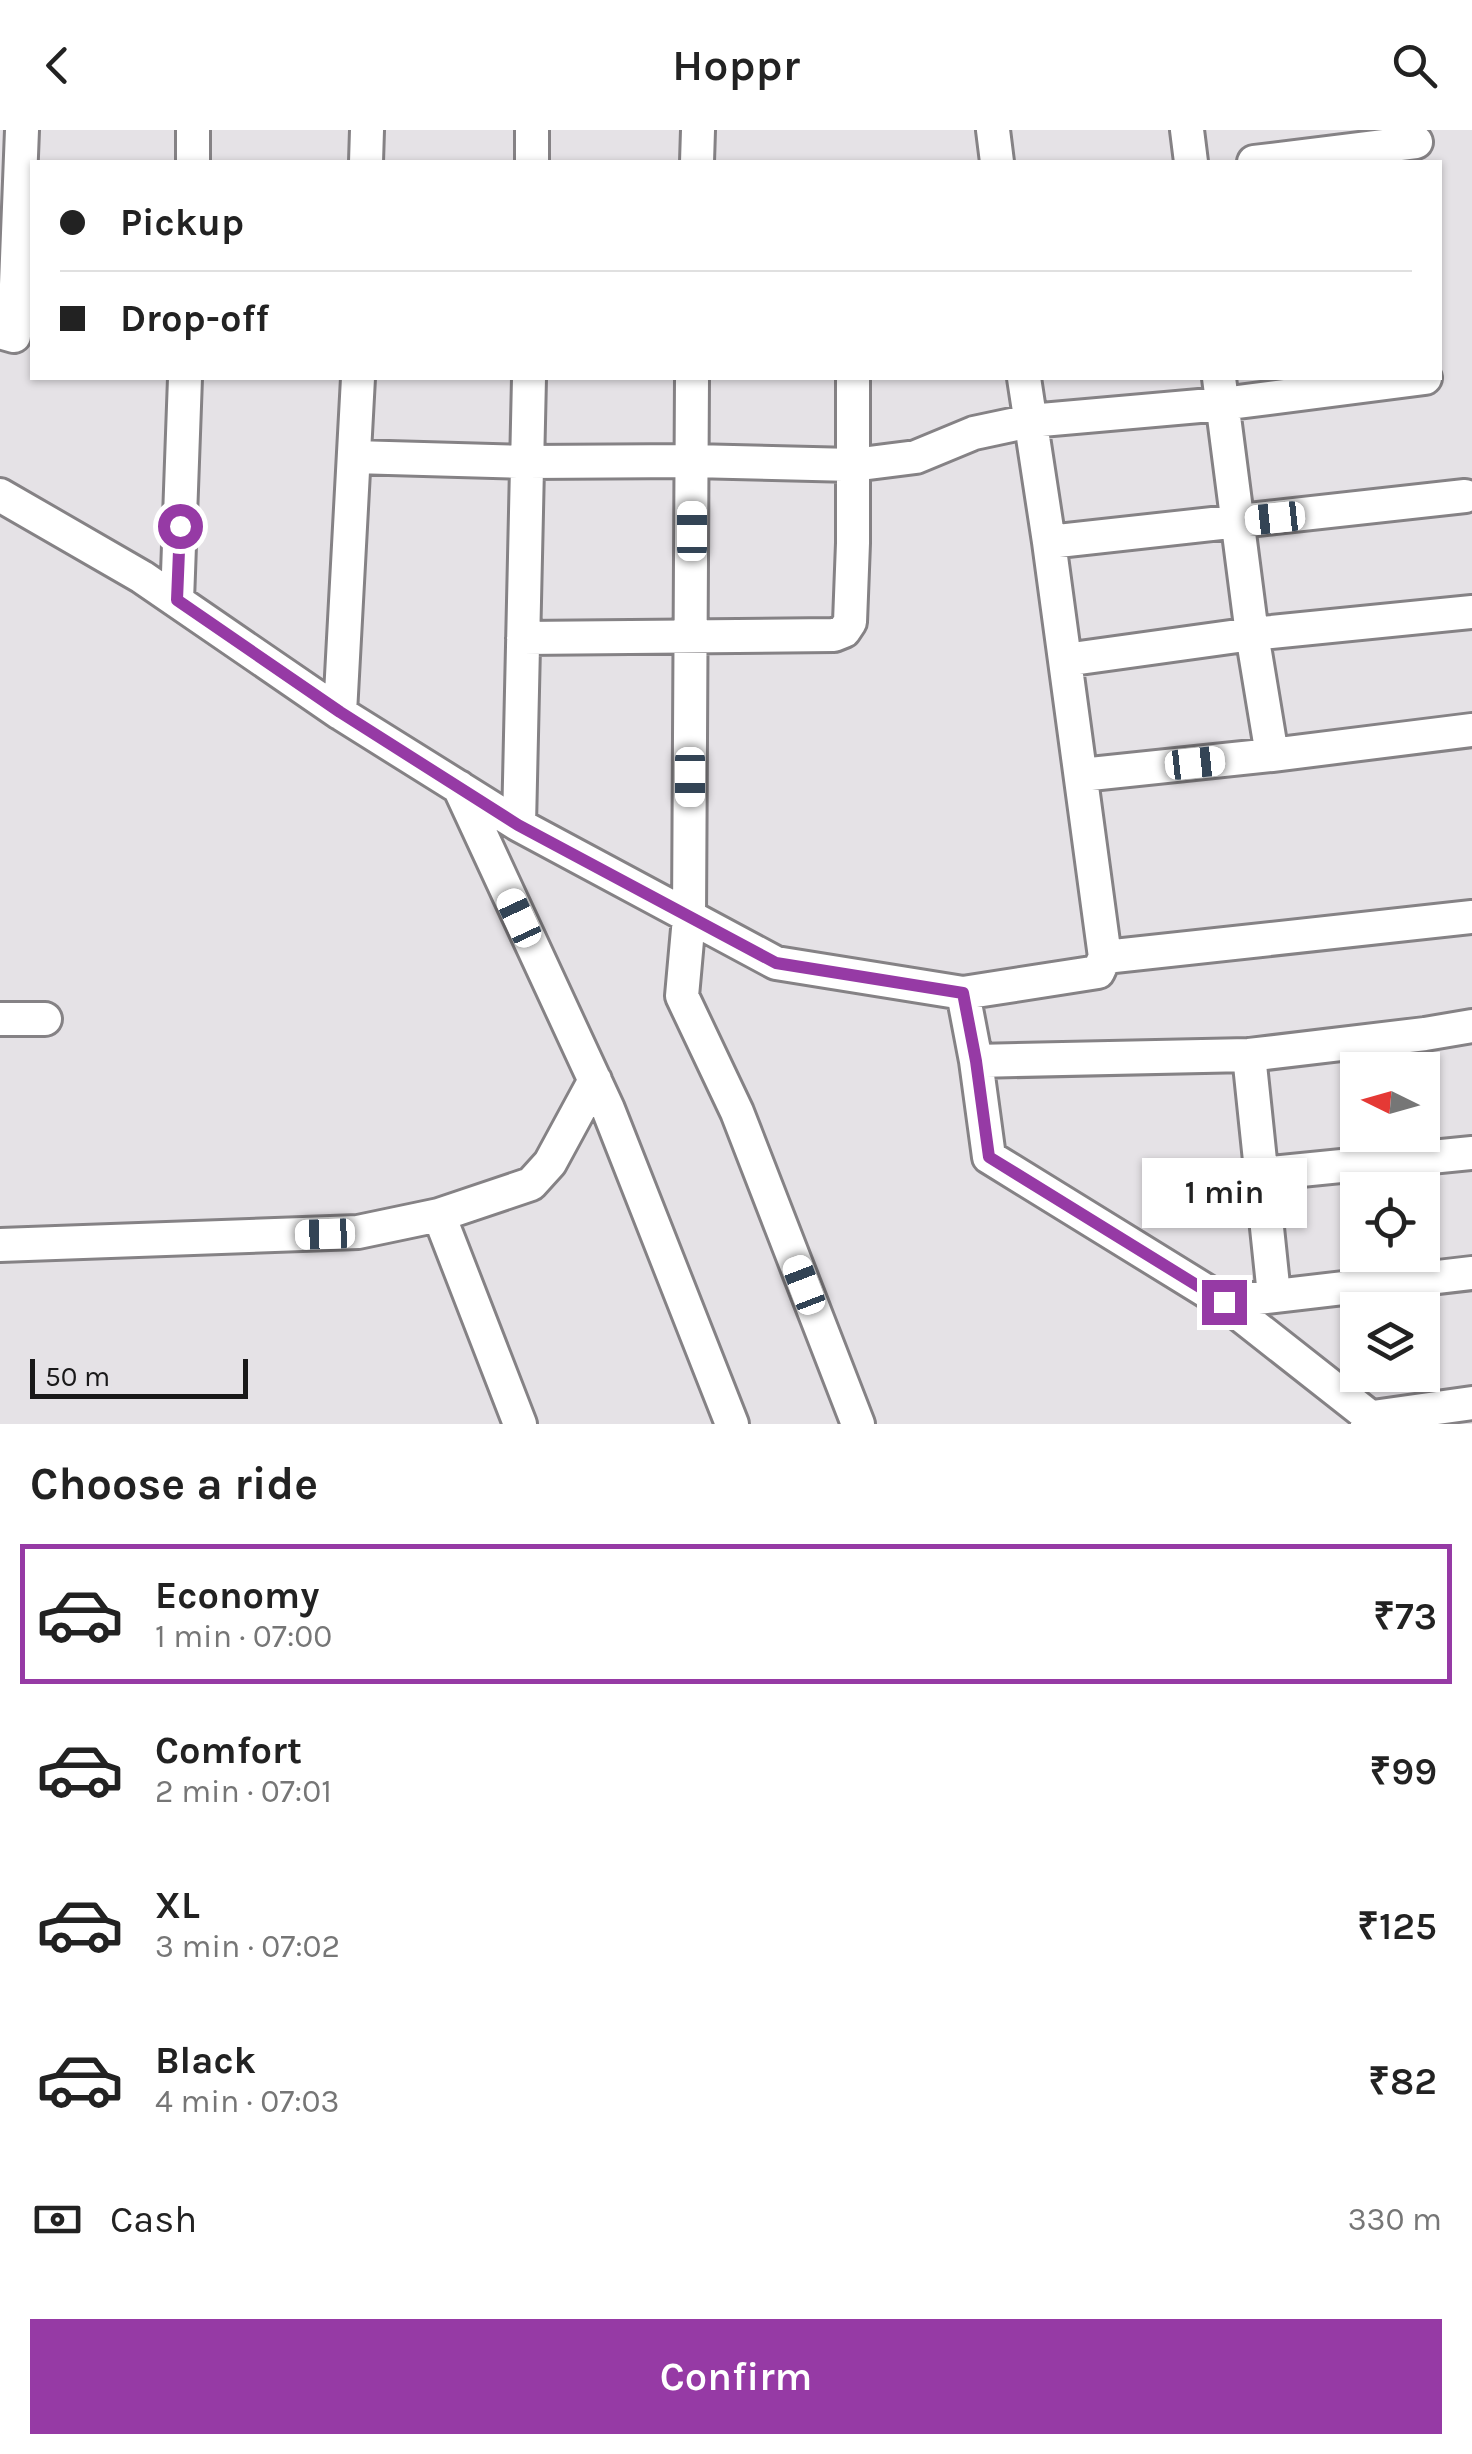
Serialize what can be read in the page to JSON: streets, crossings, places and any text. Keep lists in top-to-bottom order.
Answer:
{
  "scale_bar": "50 m",
  "north": "left",
  "page": {
    "header": "Hoppr",
    "banner": ["Pickup", "Drop-off"],
    "bubble": "1 min",
    "scale": "50 m",
    "heading": "Choose a ride",
    "list": [
      {
        "name": "Economy",
        "note": "1 min · 07:00",
        "value": "₹73"
      },
      {
        "name": "Comfort",
        "note": "2 min · 07:01",
        "value": "₹99"
      },
      {
        "name": "XL",
        "note": "3 min · 07:02",
        "value": "₹125"
      },
      {
        "name": "Black",
        "note": "4 min · 07:03",
        "value": "₹82"
      }
    ],
    "pay": ["Cash", "330 m"],
    "buttons": "Confirm"
  }
}
